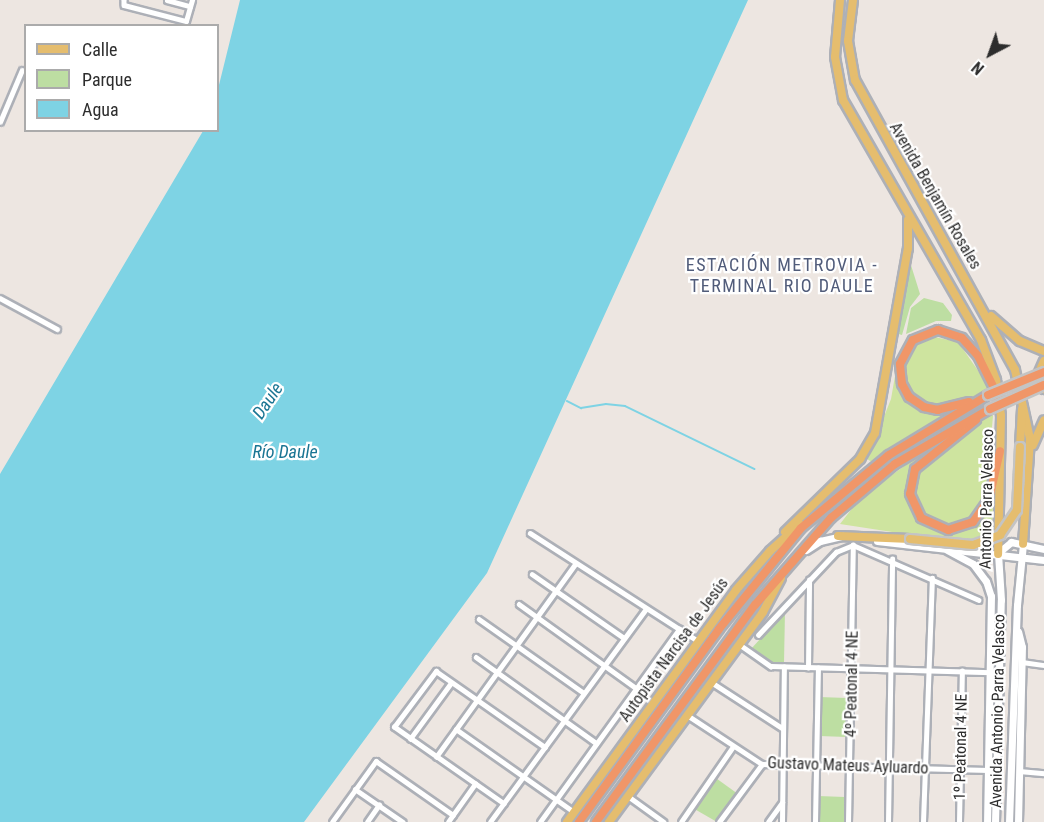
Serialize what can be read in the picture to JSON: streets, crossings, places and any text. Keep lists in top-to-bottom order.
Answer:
{
  "streets": {
    "highway": ["Autopista Narcisa de Jesús"],
    "main road": ["Avenida Benjamín Rosales", "Antonio Parra Velasco", "Avenida Antonio Parra Velasco"],
    "street": ["4º Peatonal 4 NE", "1º Peatonal 4 NE", "Gustavo Mateus Ayluardo"]
  },
  "crossings": [
    ["Avenida Benjamín Rosales", "Antonio Parra Velasco"],
    ["Antonio Parra Velasco", "Avenida Antonio Parra Velasco"],
    ["4º Peatonal 4 NE", "Gustavo Mateus Ayluardo"],
    ["Avenida Antonio Parra Velasco", "Gustavo Mateus Ayluardo"],
    ["1º Peatonal 4 NE", "Gustavo Mateus Ayluardo"]
  ],
  "districts": ["ESTACIÓN METROVIA - TERMINAL RIO DAULE"],
  "water": ["Daule", "Río Daule"],
  "legend": ["Calle", "Parque", "Agua"],
  "north": "bottom left"
}
